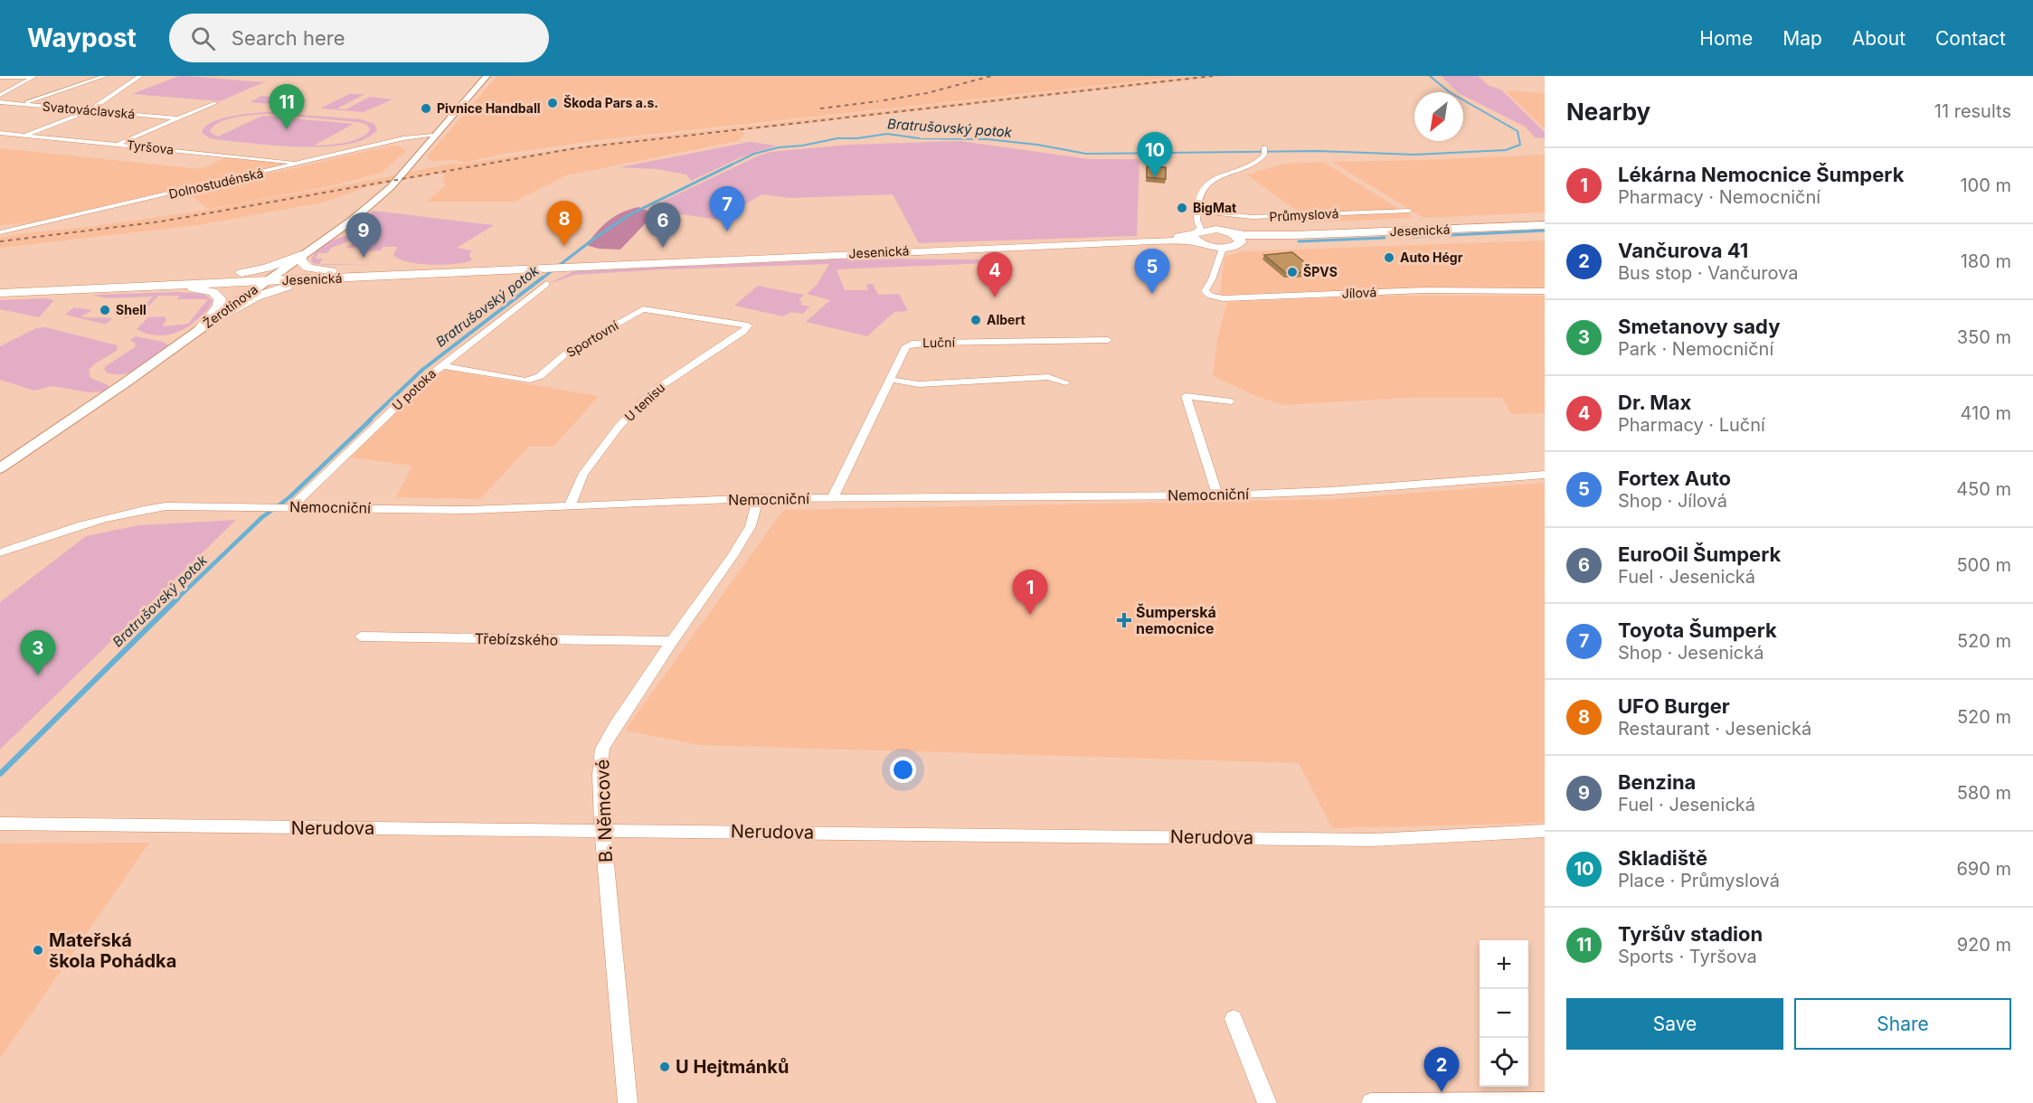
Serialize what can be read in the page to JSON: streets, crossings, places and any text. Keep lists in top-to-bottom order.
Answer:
{
  "streets": {
    "main road": ["Jesenická"],
    "street": [
      "Svatováclavská",
      "Tyršova",
      "Dolnostudénská",
      "Průmyslová",
      "Jílová",
      "Žerotínova",
      "Sportovní",
      "Luční",
      "U potoka",
      "U tenisu",
      "Nemocniční",
      "Třebízského",
      "B. Němcové",
      "Nerudova"
    ]
  },
  "crossings": [
    ["Tyršova", "Dolnostudénská"],
    ["Dolnostudénská", "Žerotínova"],
    ["Jesenická", "Jílová"],
    ["Jesenická", "Žerotínova"],
    ["Sportovní", "U potoka"],
    ["Sportovní", "U tenisu"],
    ["Luční", "Nemocniční"],
    ["U potoka", "Nemocniční"],
    ["U tenisu", "Nemocniční"],
    ["Nemocniční", "B. Němcové"],
    ["Třebízského", "B. Němcové"],
    ["B. Němcové", "Nerudova"]
  ],
  "water": ["Bratrušovský potok"],
  "places": {
    "other": [
      "Škoda Pars a.s.",
      "Pivnice Handball",
      "BigMat",
      "Auto Hégr",
      "ŠPVS",
      "Shell",
      "Albert",
      "Mateřská škola Pohádka",
      "U Hejtmánků"
    ],
    "health": ["Šumperská nemocnice"]
  },
  "north": "bottom left",
  "page": {
    "header": "Waypost",
    "search": "Search here",
    "nav": [
      "Home",
      "Map",
      "About",
      "Contact"
    ],
    "heading": ["Nearby", "11 results"],
    "pins": [
      "11",
      "10",
      "7",
      "8",
      "6",
      "9",
      "5",
      "4",
      "1",
      "3",
      "2"
    ],
    "list": [
      {
        "mark": "1",
        "name": "Lékárna Nemocnice Šumperk",
        "note": "Pharmacy · Nemocniční",
        "value": "100 m"
      },
      {
        "mark": "2",
        "name": "Vančurova 41",
        "note": "Bus stop · Vančurova",
        "value": "180 m"
      },
      {
        "mark": "3",
        "name": "Smetanovy sady",
        "note": "Park · Nemocniční",
        "value": "350 m"
      },
      {
        "mark": "4",
        "name": "Dr. Max",
        "note": "Pharmacy · Luční",
        "value": "410 m"
      },
      {
        "mark": "5",
        "name": "Fortex Auto",
        "note": "Shop · Jílová",
        "value": "450 m"
      },
      {
        "mark": "6",
        "name": "EuroOil Šumperk",
        "note": "Fuel · Jesenická",
        "value": "500 m"
      },
      {
        "mark": "7",
        "name": "Toyota Šumperk",
        "note": "Shop · Jesenická",
        "value": "520 m"
      },
      {
        "mark": "8",
        "name": "UFO Burger",
        "note": "Restaurant · Jesenická",
        "value": "520 m"
      },
      {
        "mark": "9",
        "name": "Benzina",
        "note": "Fuel · Jesenická",
        "value": "580 m"
      },
      {
        "mark": "10",
        "name": "Skladiště",
        "note": "Place · Průmyslová",
        "value": "690 m"
      },
      {
        "mark": "11",
        "name": "Tyršův stadion",
        "note": "Sports · Tyršova",
        "value": "920 m"
      }
    ],
    "map_buttons": ["+", "−"],
    "buttons": ["Save", "Share"]
  }
}
